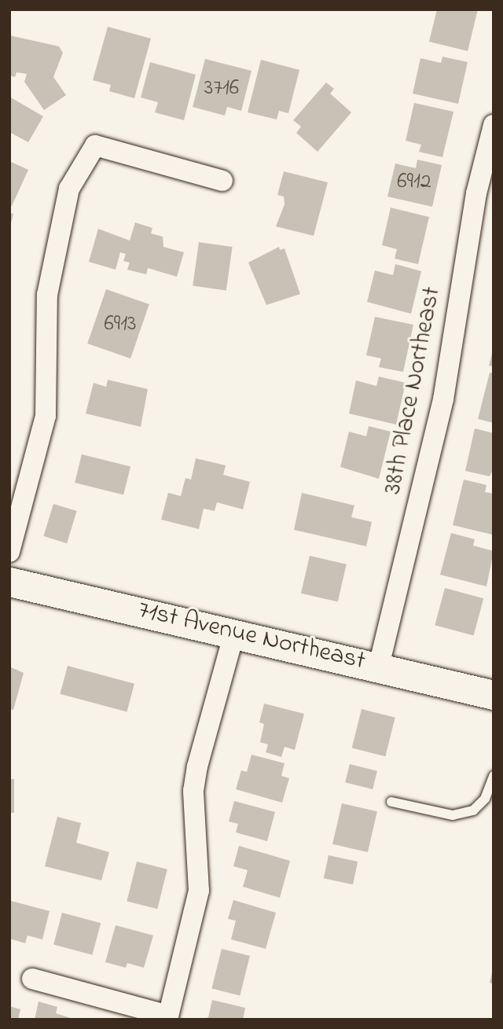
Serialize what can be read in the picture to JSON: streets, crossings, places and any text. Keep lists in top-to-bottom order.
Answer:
{
  "streets": {
    "street": ["38th Place Northeast", "71st Avenue Northeast"]
  },
  "crossings": [
    ["38th Place Northeast", "71st Avenue Northeast"]
  ],
  "house_numbers": ["3716", "6912", "6913"]
}
